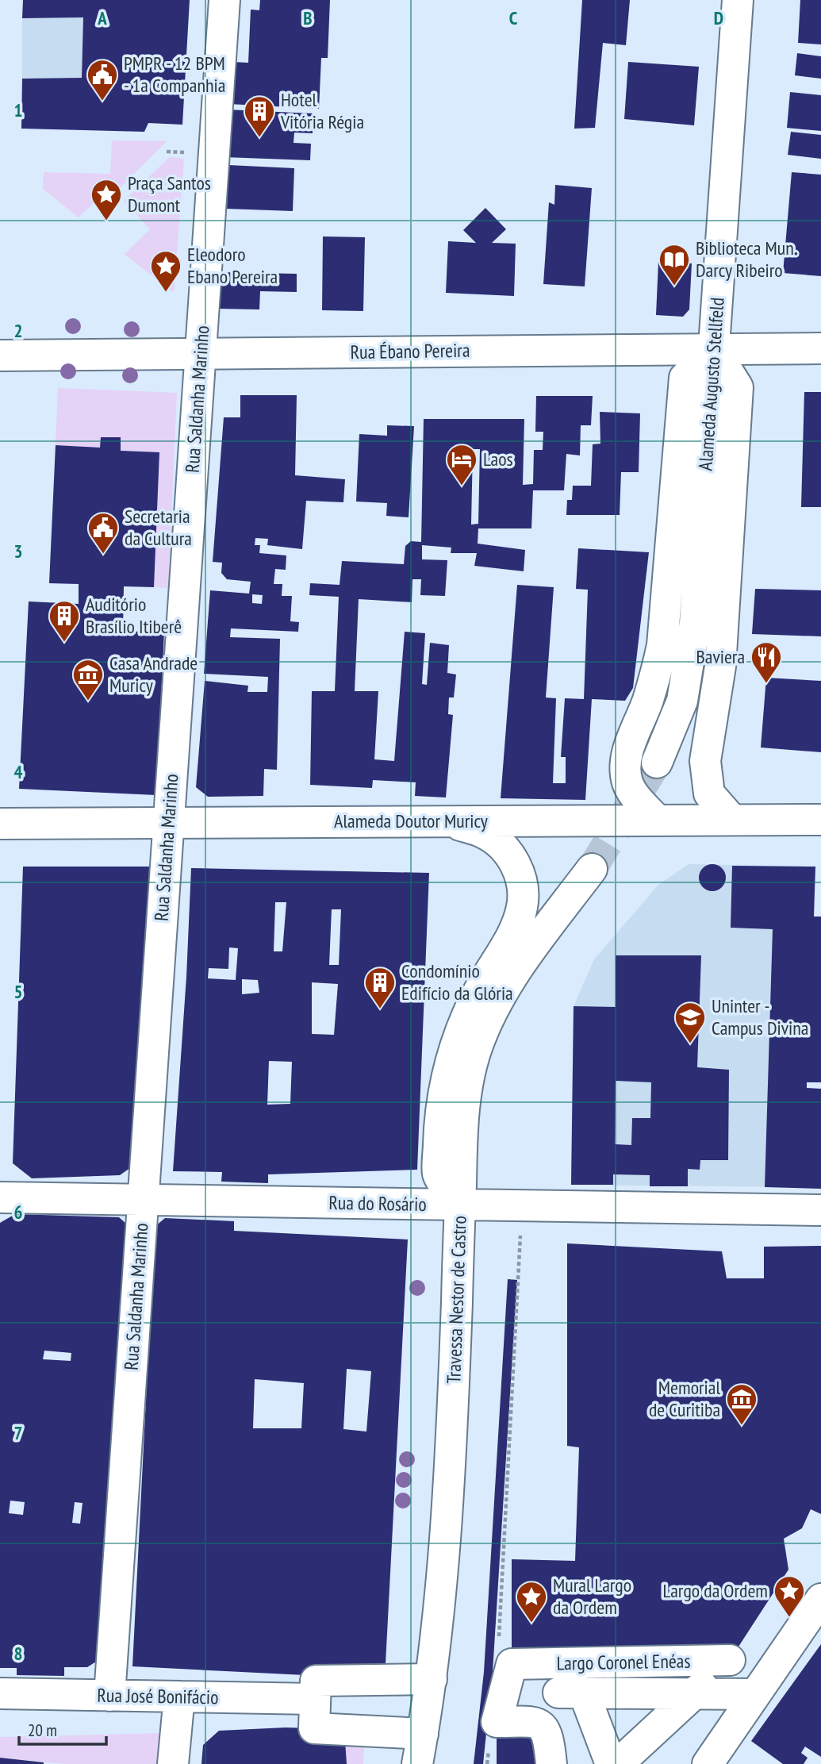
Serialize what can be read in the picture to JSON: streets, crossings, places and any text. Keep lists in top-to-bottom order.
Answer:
{
  "streets": {
    "street": [
      "Rua Ébano Pereira",
      "Alameda Augusto Stellfeld",
      "Rua Saldanha Marinho",
      "Alameda Doutor Muricy",
      "Rua do Rosário",
      "Travessa Nestor de Castro",
      "Largo Coronel Enéas",
      "Rua José Bonifácio"
    ]
  },
  "crossings": [
    ["Rua Ébano Pereira", "Alameda Augusto Stellfeld"],
    ["Rua Ébano Pereira", "Rua Saldanha Marinho"],
    ["Rua Saldanha Marinho", "Alameda Doutor Muricy"],
    ["Rua Saldanha Marinho", "Rua do Rosário"],
    ["Rua Saldanha Marinho", "Rua José Bonifácio"],
    ["Rua do Rosário", "Travessa Nestor de Castro"]
  ],
  "places": {
    "public building": ["PMPR - 12 BPM - 1a Companhia", "Secretaria da Cultura"],
    "building": ["Hotel Vitória Régia", "Auditório Brasílio Itiberê", "Condomínio Edifício da Glória"],
    "place": [
      "Praça Santos Dumont",
      "Eleodoro Ebano Pereira",
      "Largo da Ordem",
      "Mural Largo da Ordem"
    ],
    "library": ["Biblioteca Mun. Darcy Ribeiro"],
    "hotel": ["Laos"],
    "restaurant": ["Baviera"],
    "museum": ["Casa Andrade Muricy", "Memorial de Curitiba"],
    "school or university": ["Uninter - Campus Divina"]
  },
  "scale_bar": "20 m",
  "grid": {
    "columns": [
      "A",
      "B",
      "C",
      "D"
    ],
    "rows": [
      "1",
      "2",
      "3",
      "4",
      "5",
      "6",
      "7",
      "8"
    ]
  }
}
